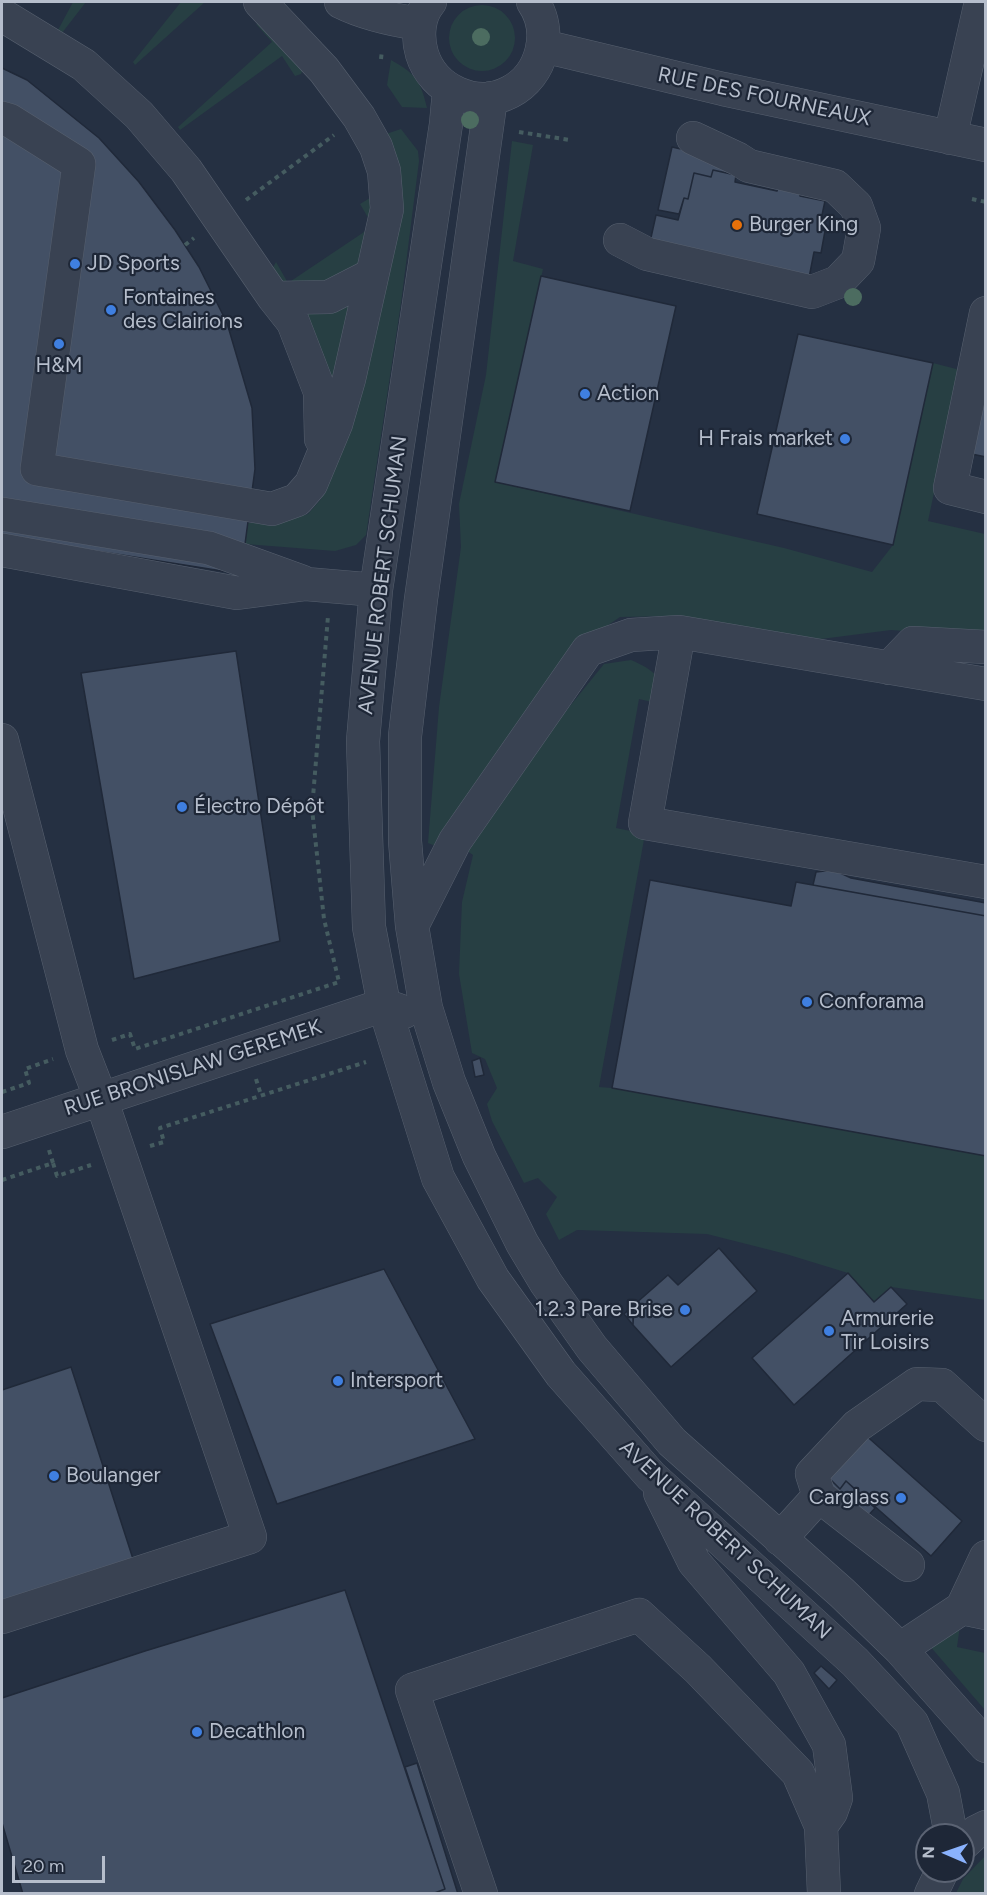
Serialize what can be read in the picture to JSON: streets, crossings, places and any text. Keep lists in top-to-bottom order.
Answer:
{
  "streets": {
    "street": ["RUE DES FOURNEAUX", "AVENUE ROBERT SCHUMAN", "RUE BRONISLAW GEREMEK"]
  },
  "crossings": [
    ["AVENUE ROBERT SCHUMAN", "RUE BRONISLAW GEREMEK"]
  ],
  "places": [
    "Burger King",
    "JD Sports",
    "Fontaines des Clairions",
    "H&M",
    "Action",
    "H Frais market",
    "Électro Dépôt",
    "Conforama",
    "1.2.3 Pare Brise",
    "Armurerie Tir Loisirs",
    "Intersport",
    "Boulanger",
    "Carglass",
    "Decathlon"
  ],
  "scale_bar": "20 m",
  "north": "left"
}
